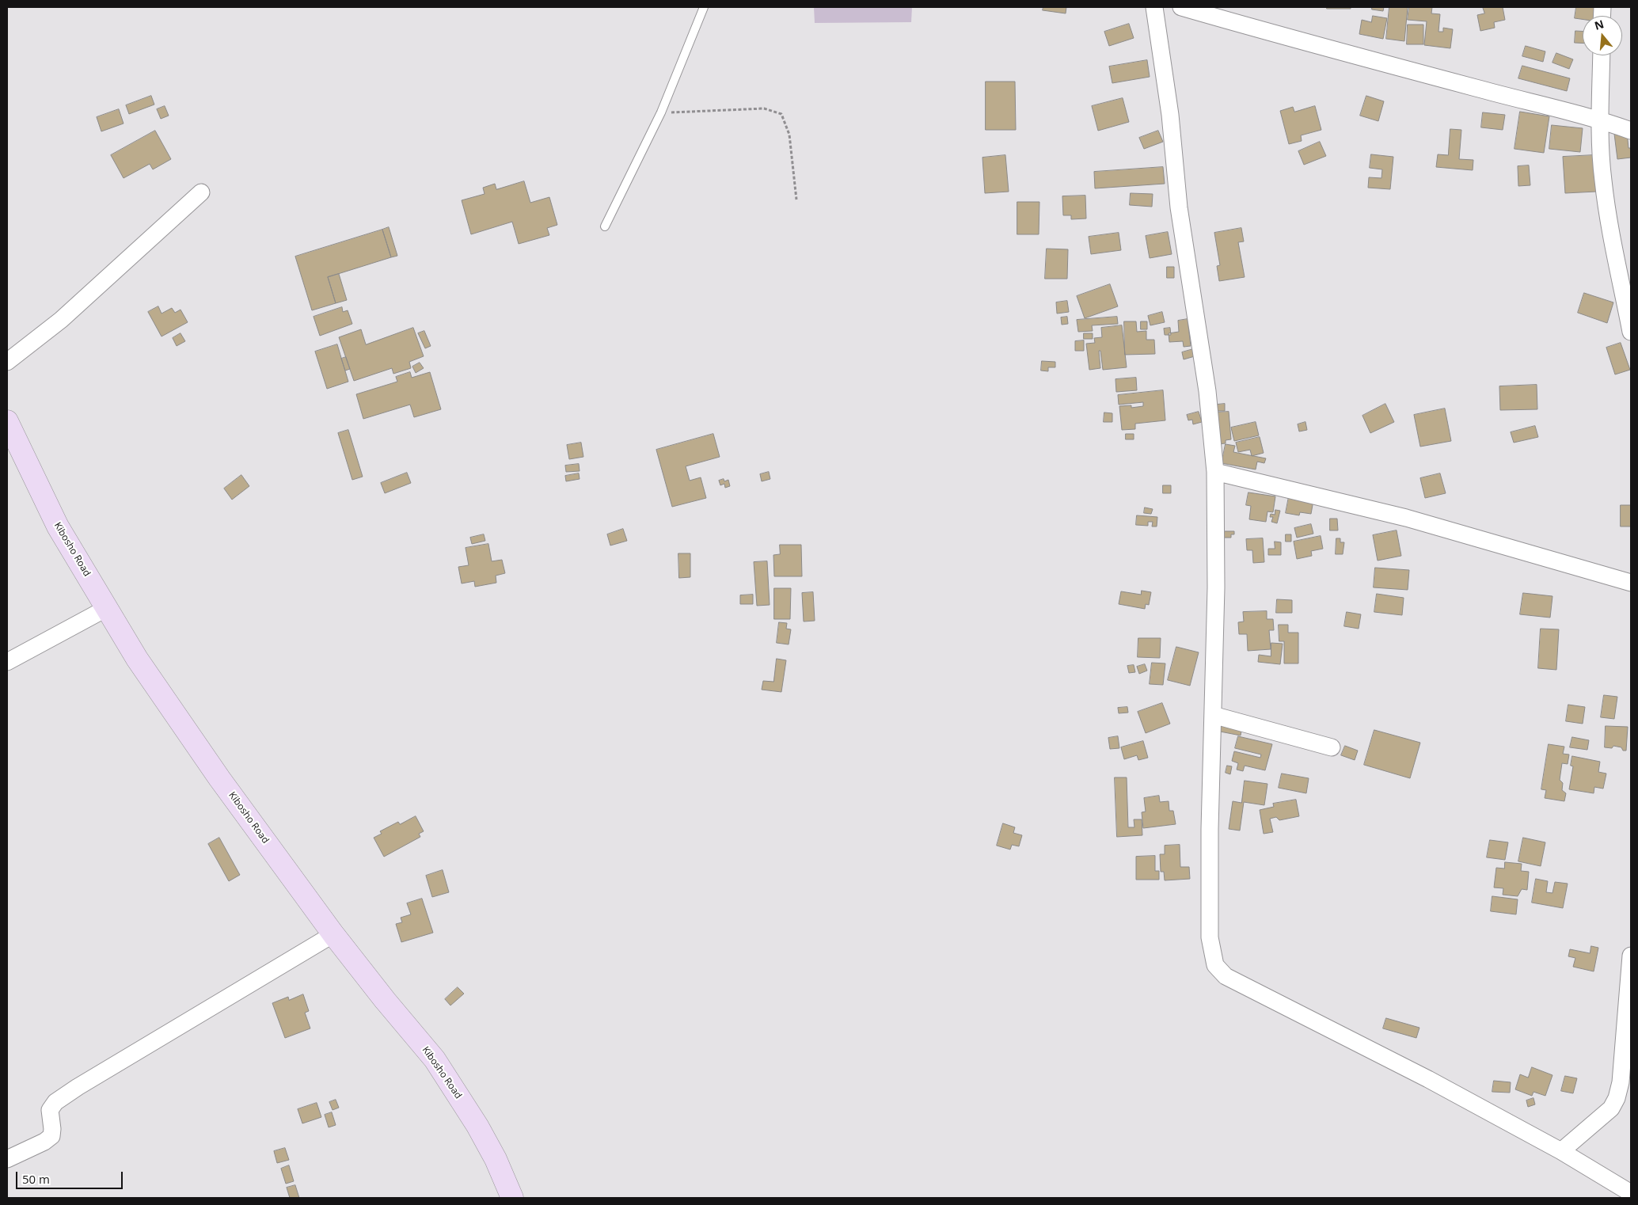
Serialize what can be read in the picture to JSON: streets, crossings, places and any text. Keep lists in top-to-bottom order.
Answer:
{
  "streets": {
    "main road": ["Kibosho Road"]
  },
  "scale_bar": "50 m",
  "north": "top"
}
